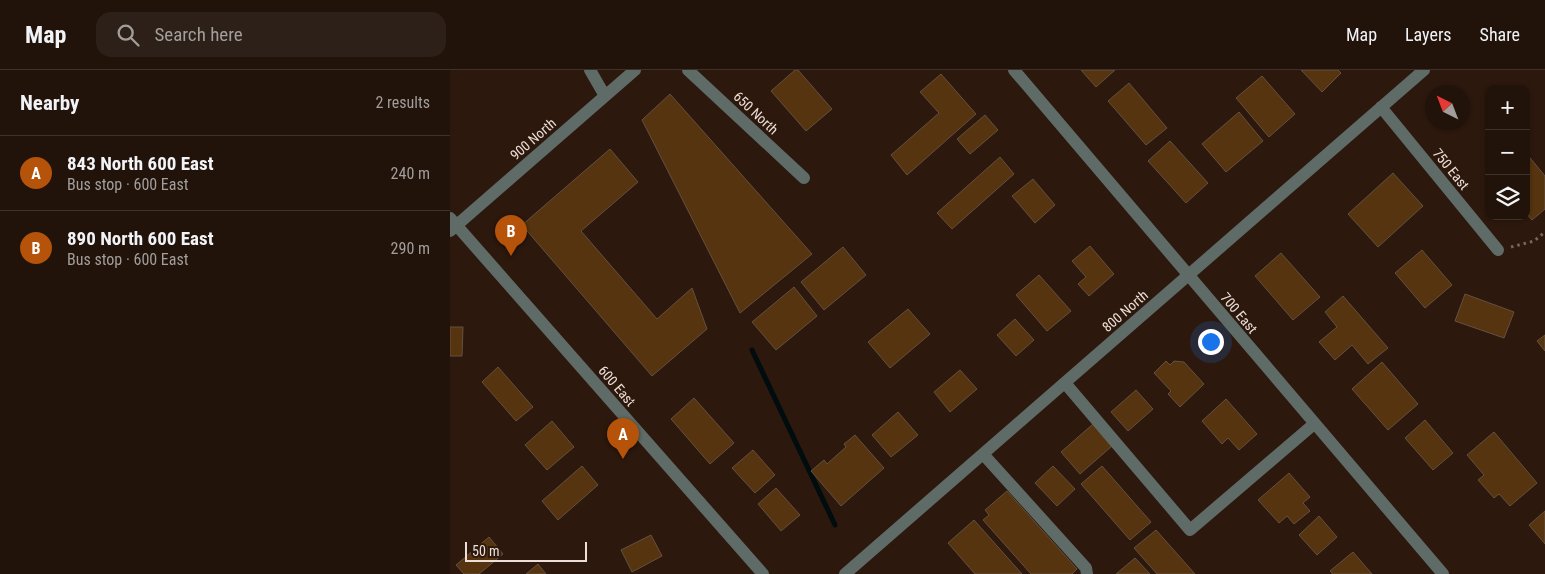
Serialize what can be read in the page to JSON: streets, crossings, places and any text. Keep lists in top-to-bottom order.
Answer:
{
  "streets": {
    "street": [
      "650 North",
      "900 North",
      "750 East",
      "800 North",
      "700 East",
      "600 East"
    ]
  },
  "crossings": [
    ["900 North", "600 East"],
    ["750 East", "800 North"],
    ["800 North", "700 East"]
  ],
  "scale_bar": "50 m",
  "north": "top left",
  "page": {
    "header": "Map",
    "search": "Search here",
    "nav": ["Map", "Layers", "Share"],
    "heading": ["Nearby", "2 results"],
    "map_buttons": ["+", "−"],
    "list": [
      {
        "mark": "A",
        "name": "843 North 600 East",
        "note": "Bus stop · 600 East",
        "value": "240 m"
      },
      {
        "mark": "B",
        "name": "890 North 600 East",
        "note": "Bus stop · 600 East",
        "value": "290 m"
      }
    ],
    "pins": ["B", "A"],
    "scale": "50 m"
  }
}
